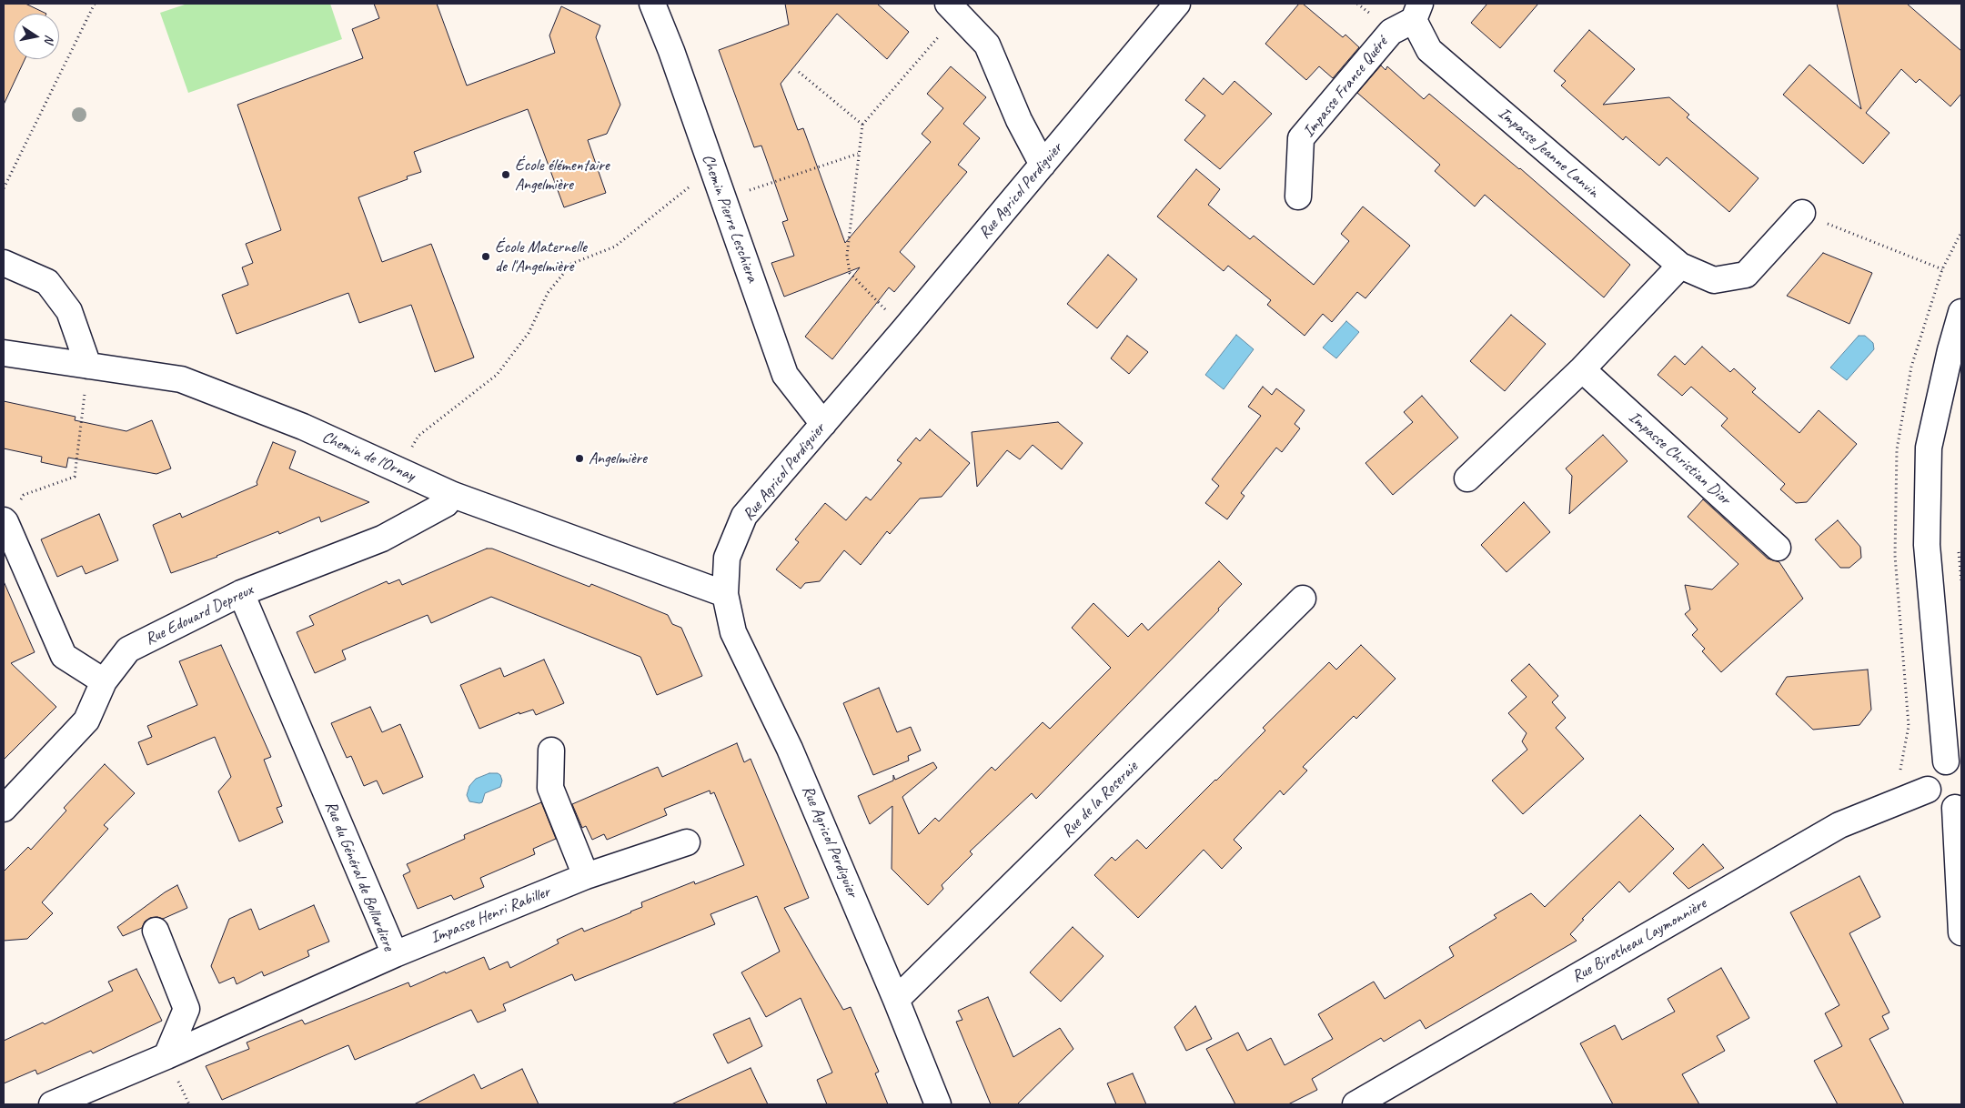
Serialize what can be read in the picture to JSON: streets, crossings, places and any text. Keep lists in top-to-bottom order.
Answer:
{
  "streets": {
    "street": [
      "Impasse France Quéré",
      "Impasse Jeanne Lanvin",
      "Rue Agricol Perdiguier",
      "Chemin Pierre Leschiera",
      "Chemin de l'Ornay",
      "Impasse Christian Dior",
      "Rue Edouard Depreux",
      "Rue de la Roseraie",
      "Rue du Général de Bollardiere",
      "Impasse Henri Rabiller",
      "Rue Birotheau Laymonnière"
    ]
  },
  "crossings": [
    ["Impasse France Quéré", "Impasse Jeanne Lanvin"],
    ["Rue Agricol Perdiguier", "Chemin Pierre Leschiera"],
    ["Rue Agricol Perdiguier", "Chemin de l'Ornay"],
    ["Rue Agricol Perdiguier", "Rue de la Roseraie"],
    ["Chemin de l'Ornay", "Rue Edouard Depreux"],
    ["Rue Edouard Depreux", "Rue du Général de Bollardiere"],
    ["Rue du Général de Bollardiere", "Impasse Henri Rabiller"]
  ],
  "places": ["École élémentaire Angelmière", "École Maternelle de l'Angelmière", "Angelmière"],
  "north": "right"
}
